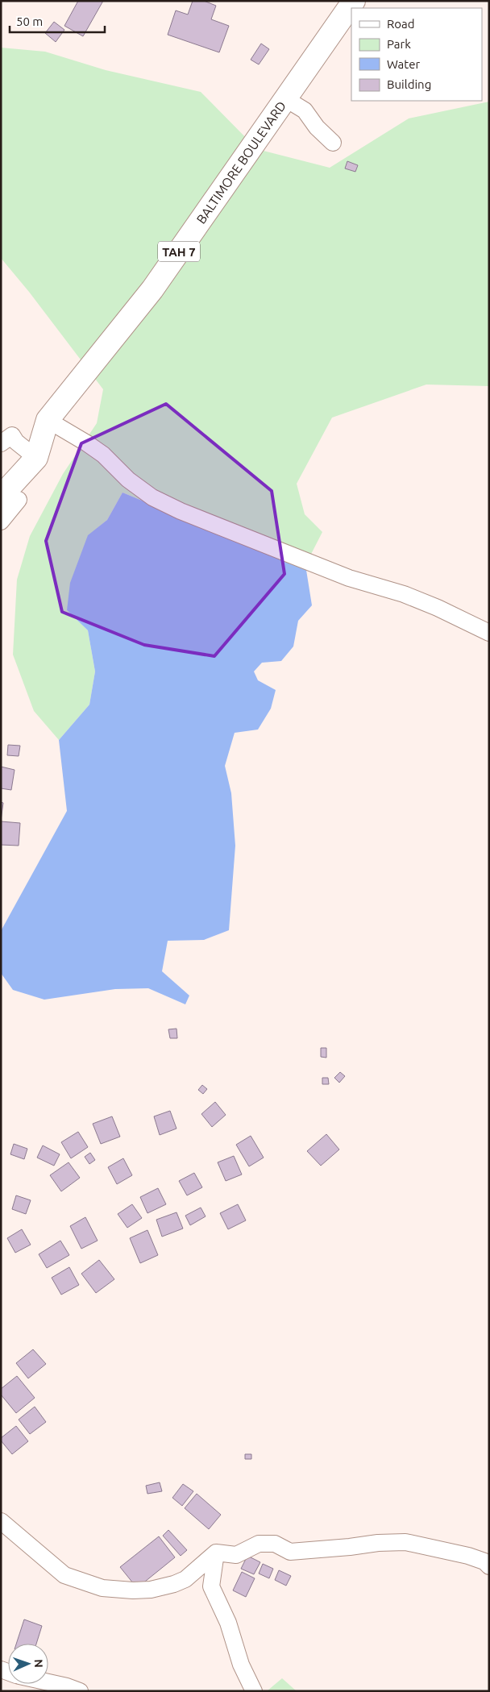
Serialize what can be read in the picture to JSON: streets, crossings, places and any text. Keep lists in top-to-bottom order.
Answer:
{
  "streets": {
    "highway": ["BALTIMORE BOULEVARD", "TAH 7"]
  },
  "legend": [
    "Road",
    "Park",
    "Water",
    "Building"
  ],
  "scale_bar": "50 m",
  "north": "right"
}
